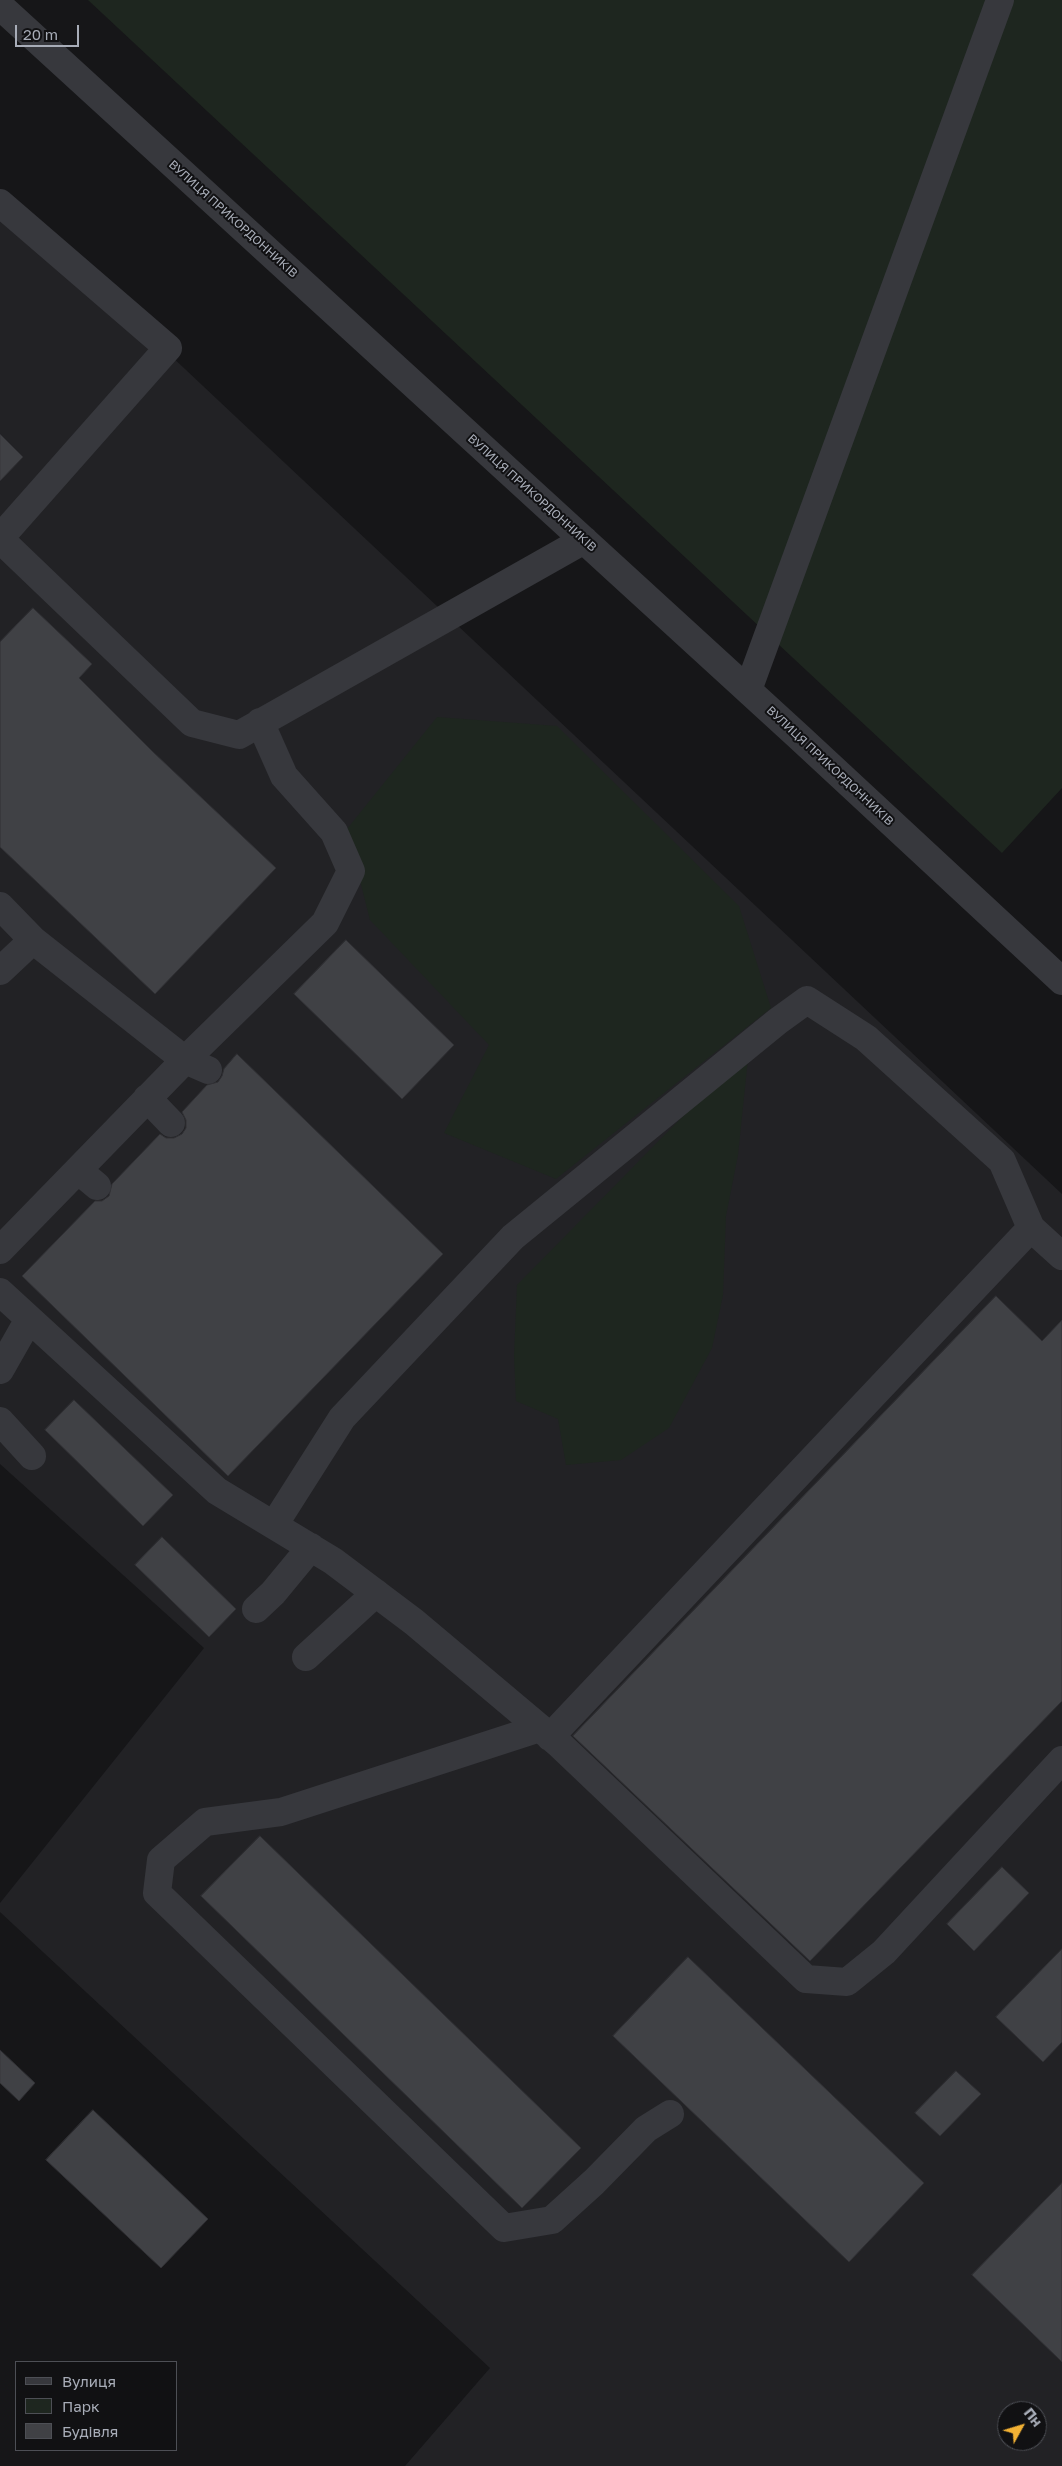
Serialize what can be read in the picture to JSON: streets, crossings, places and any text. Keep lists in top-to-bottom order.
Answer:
{
  "streets": {
    "street": ["ВУЛИЦЯ ПРИКОРДОННИКІВ"]
  },
  "legend": ["Вулиця", "Парк", "Будівля"],
  "scale_bar": "20 m",
  "north": "top right"
}
